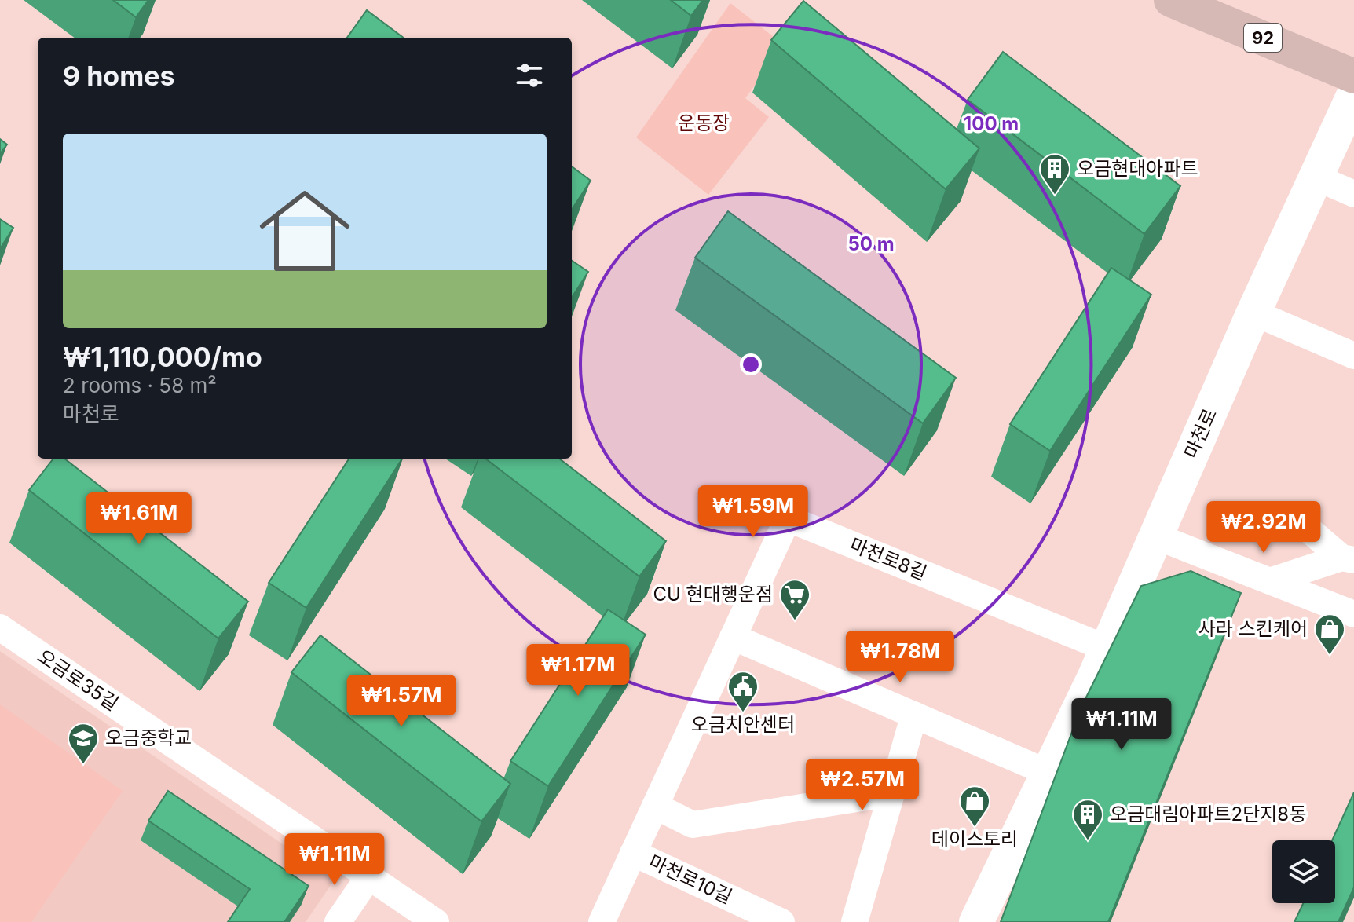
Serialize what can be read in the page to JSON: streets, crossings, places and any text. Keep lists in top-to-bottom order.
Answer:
{
  "streets": {
    "main road": ["92"],
    "street": [
      "마천로",
      "마천로8길",
      "오금로35길",
      "마천로10길"
    ]
  },
  "crossings": [
    ["마천로", "마천로8길"],
    ["마천로8길", "마천로10길"]
  ],
  "parks": ["운동장"],
  "places": {
    "building": ["오금현대아파트", "오금대림아파트2단지8동"],
    "supermarket": ["CU 현대행운점"],
    "shop": ["사라 스킨케어", "데이스토리"],
    "public building": ["오금치안센터"],
    "school or university": ["오금중학교"]
  },
  "page": {
    "heading": "9 homes",
    "list": [
      {
        "name": "₩1,110,000/mo",
        "note": "2 rooms · 58 m² · 마천로"
      }
    ],
    "price": [
      "₩1.59M",
      "₩1.61M",
      "₩2.92M",
      "₩1.78M",
      "₩1.17M",
      "₩1.57M",
      "₩1.11M",
      "₩2.57M",
      "₩1.11M"
    ]
  },
  "rings": ["100 m", "50 m"]
}
